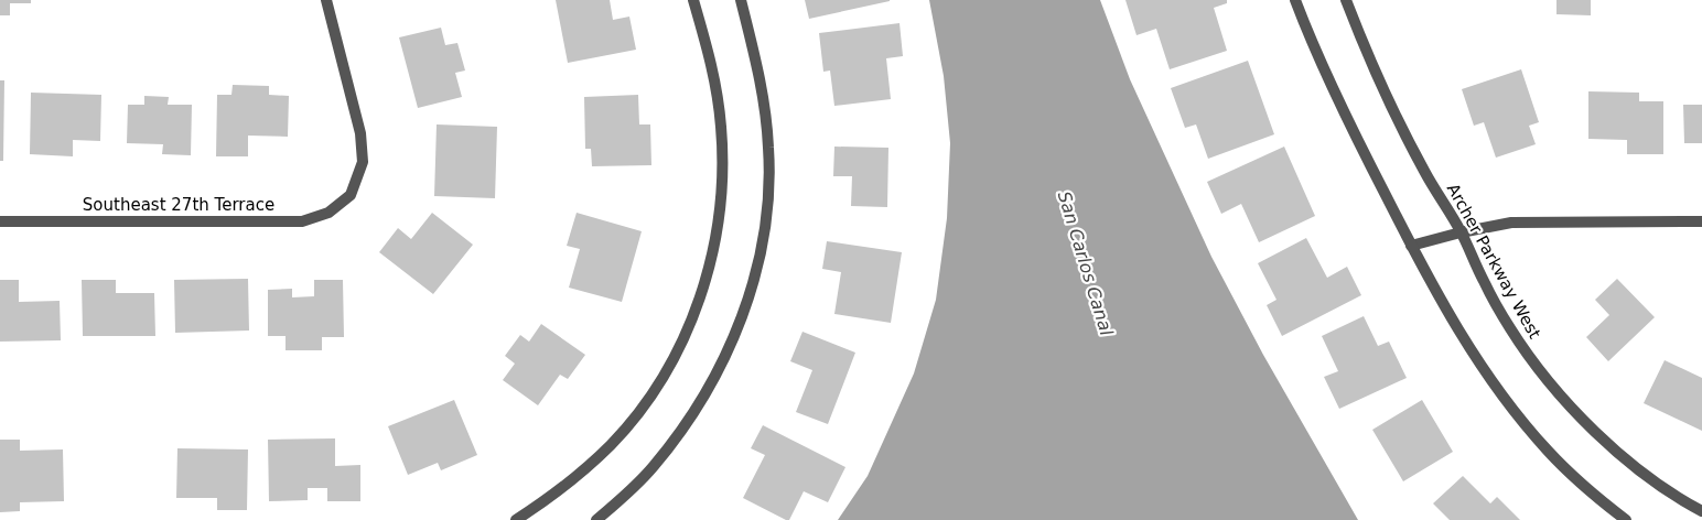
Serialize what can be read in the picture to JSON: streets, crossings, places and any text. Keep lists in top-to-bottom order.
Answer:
{
  "streets": {
    "street": ["Southeast 27th Terrace", "Archer Parkway West"]
  },
  "water": ["San Carlos Canal"]
}
